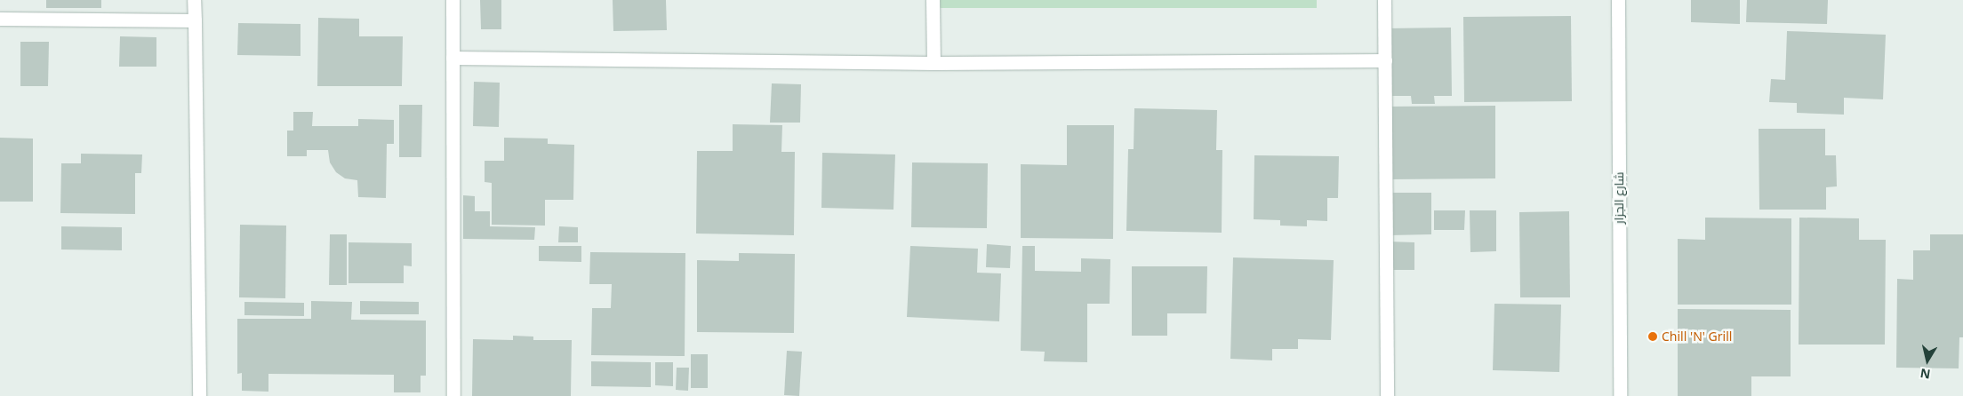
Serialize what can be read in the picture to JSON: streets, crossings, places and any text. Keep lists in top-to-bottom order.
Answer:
{
  "streets": {
    "street": ["شارع الجزار"]
  },
  "places": ["Chill 'N' Grill"],
  "north": "bottom"
}
